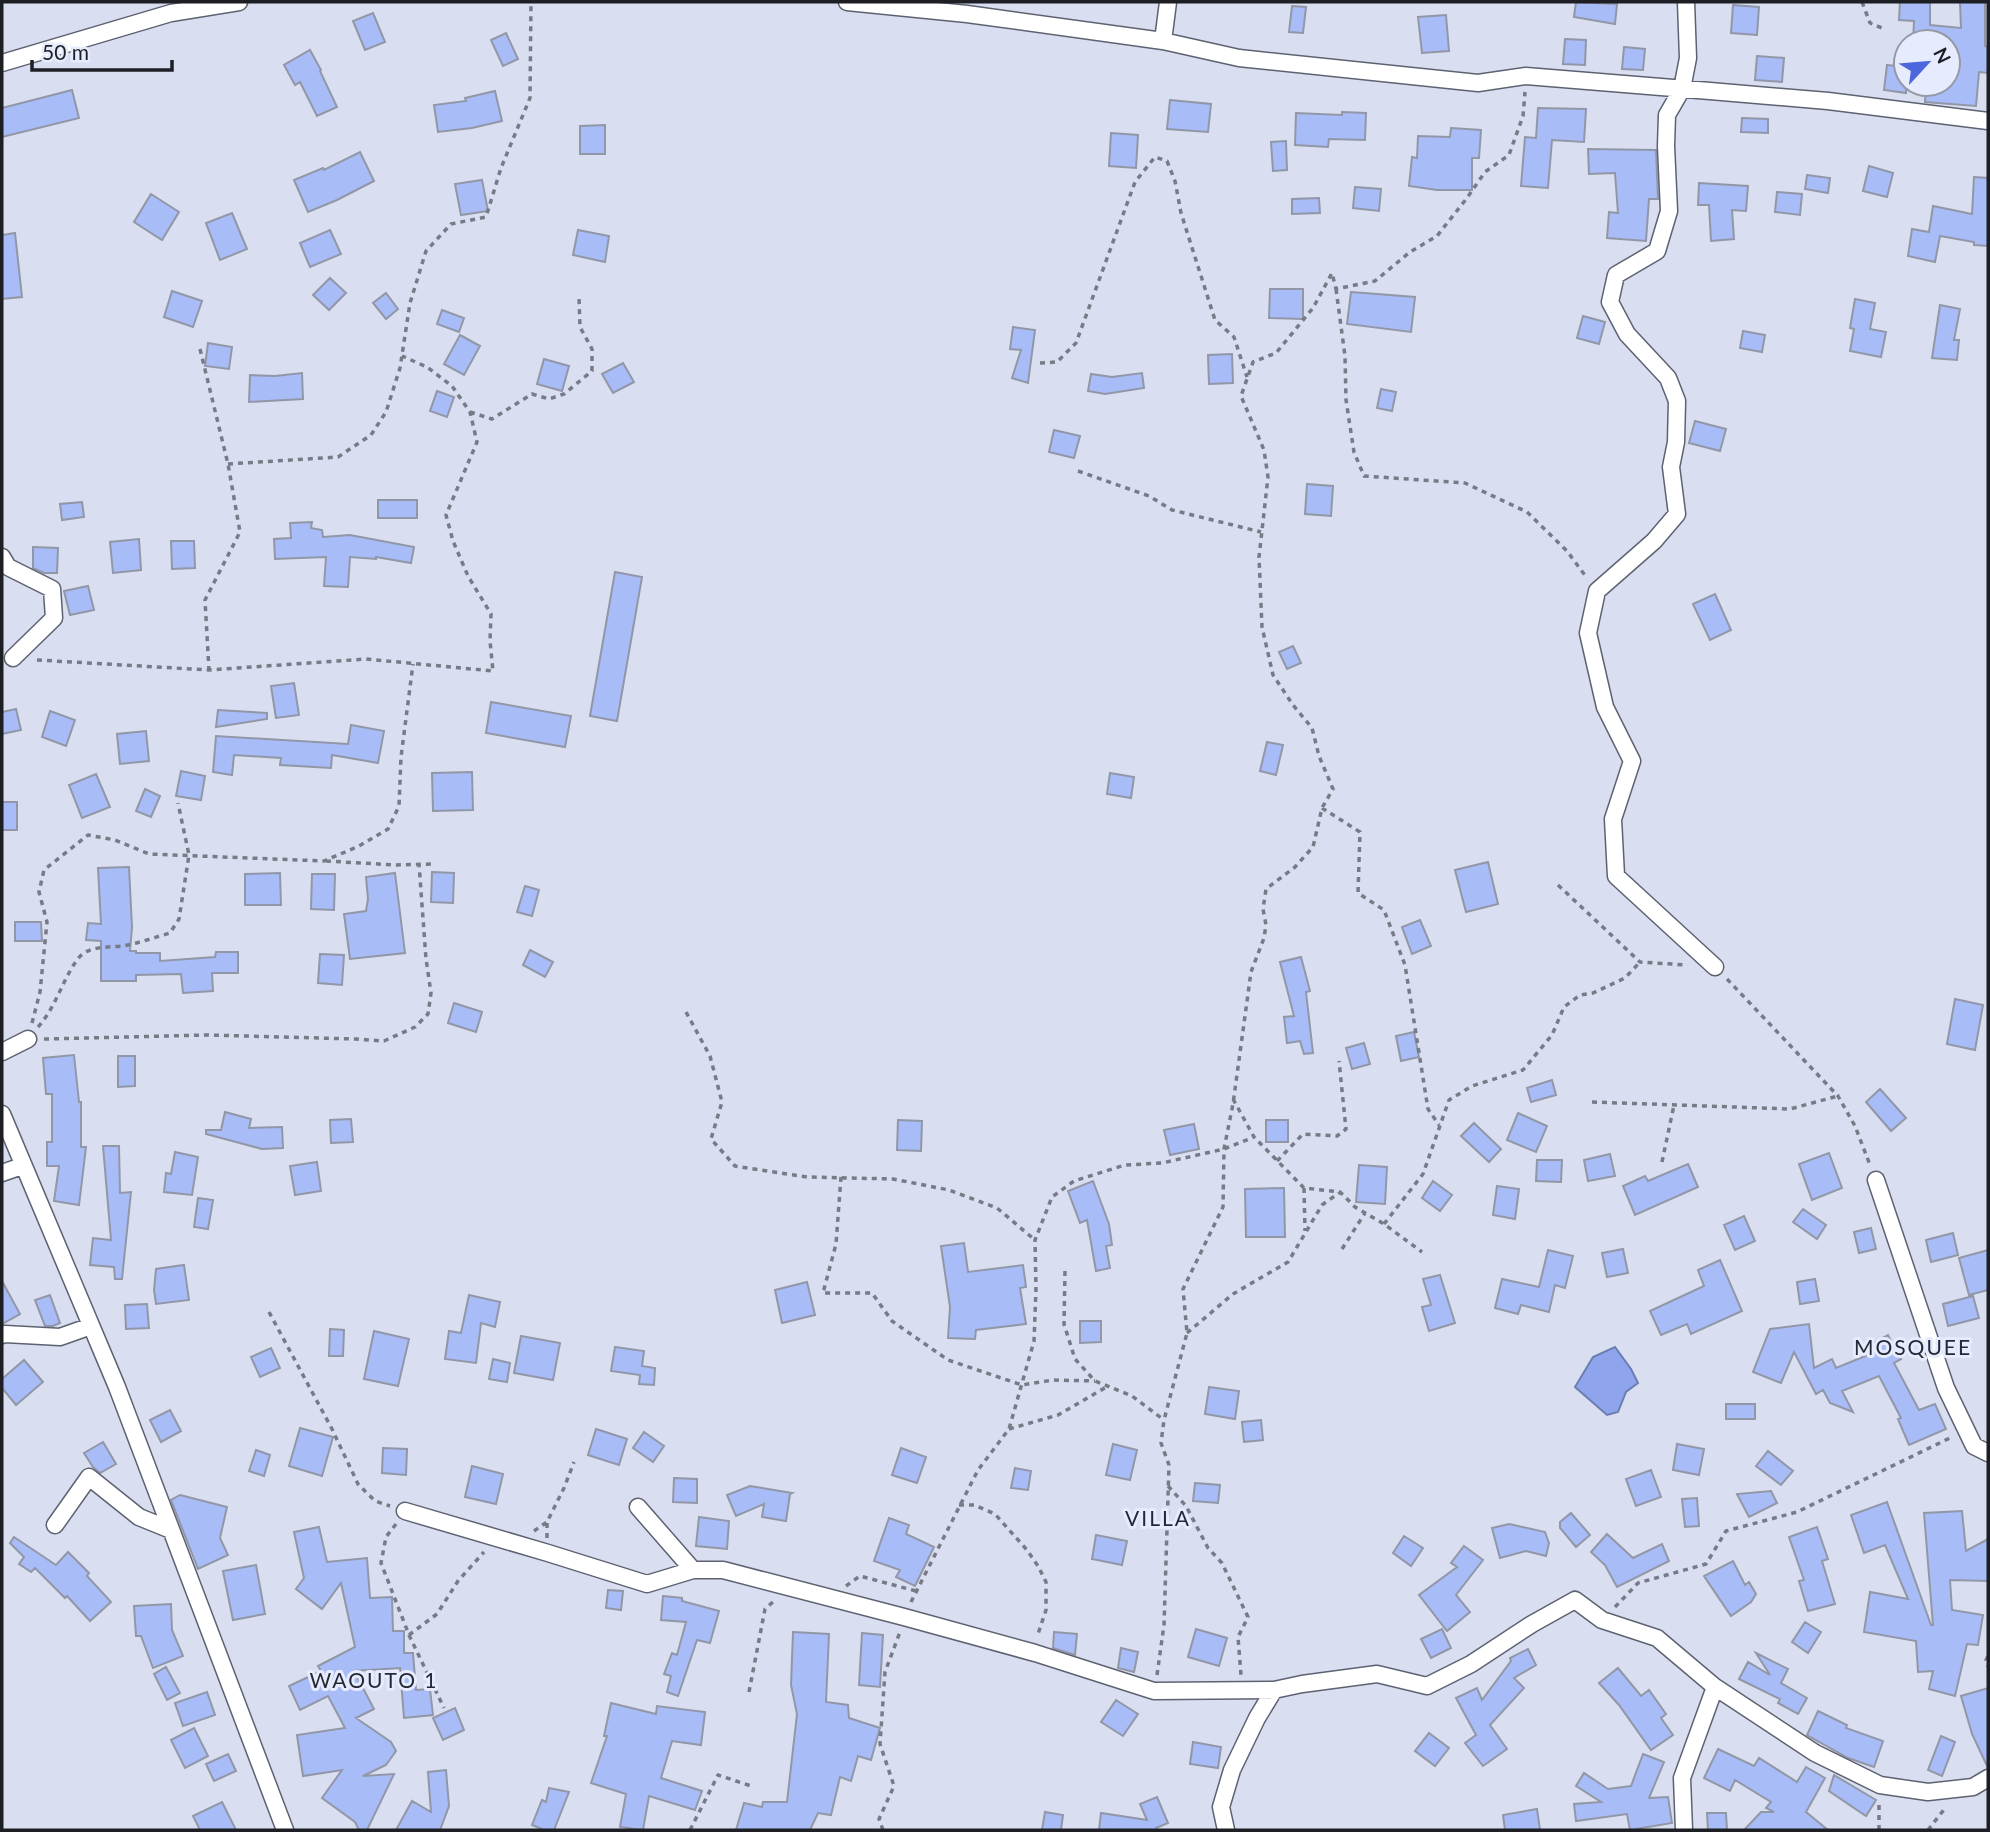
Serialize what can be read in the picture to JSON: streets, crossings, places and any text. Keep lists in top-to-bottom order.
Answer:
{
  "districts": ["MOSQUEE", "VILLA", "WAOUTO 1"],
  "scale_bar": "50 m",
  "north": "top right"
}
